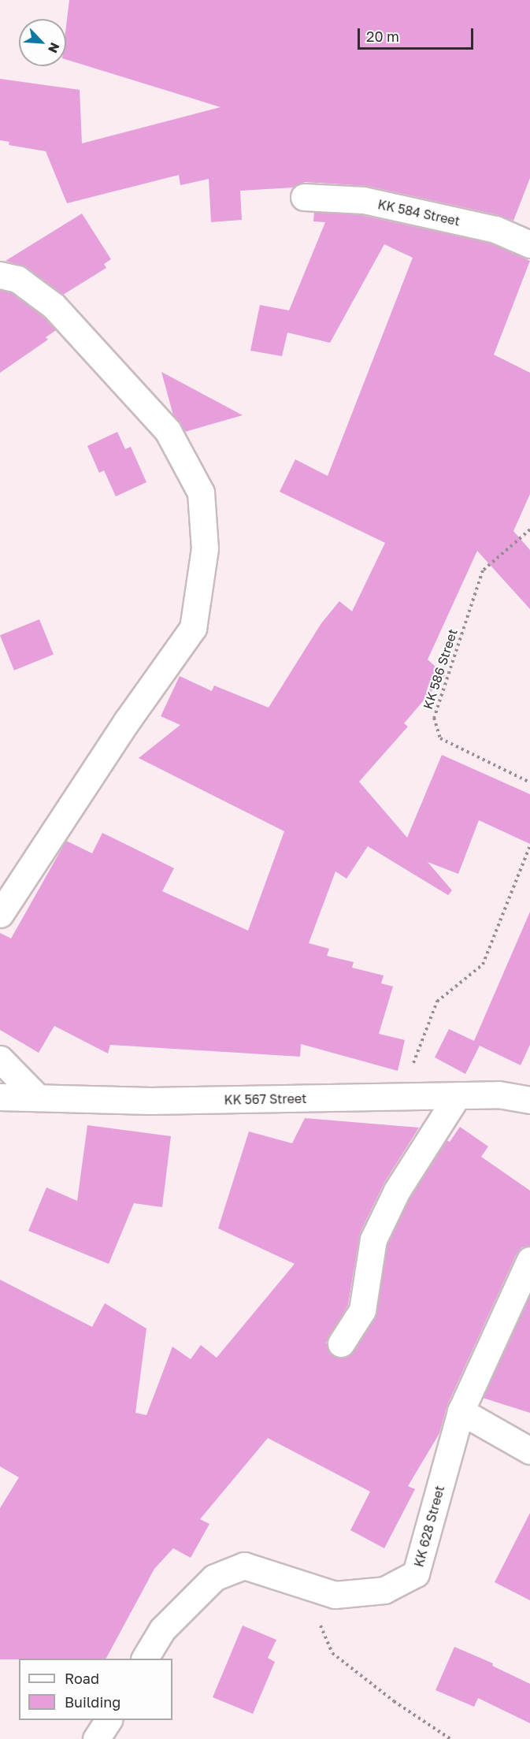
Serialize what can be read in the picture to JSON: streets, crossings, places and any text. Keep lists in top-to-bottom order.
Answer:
{
  "streets": {
    "street": ["KK 584 Street", "KK 567 Street", "KK 628 Street"],
    "path": ["KK 586 Street"]
  },
  "legend": ["Road", "Building"],
  "scale_bar": "20 m",
  "north": "bottom right"
}
